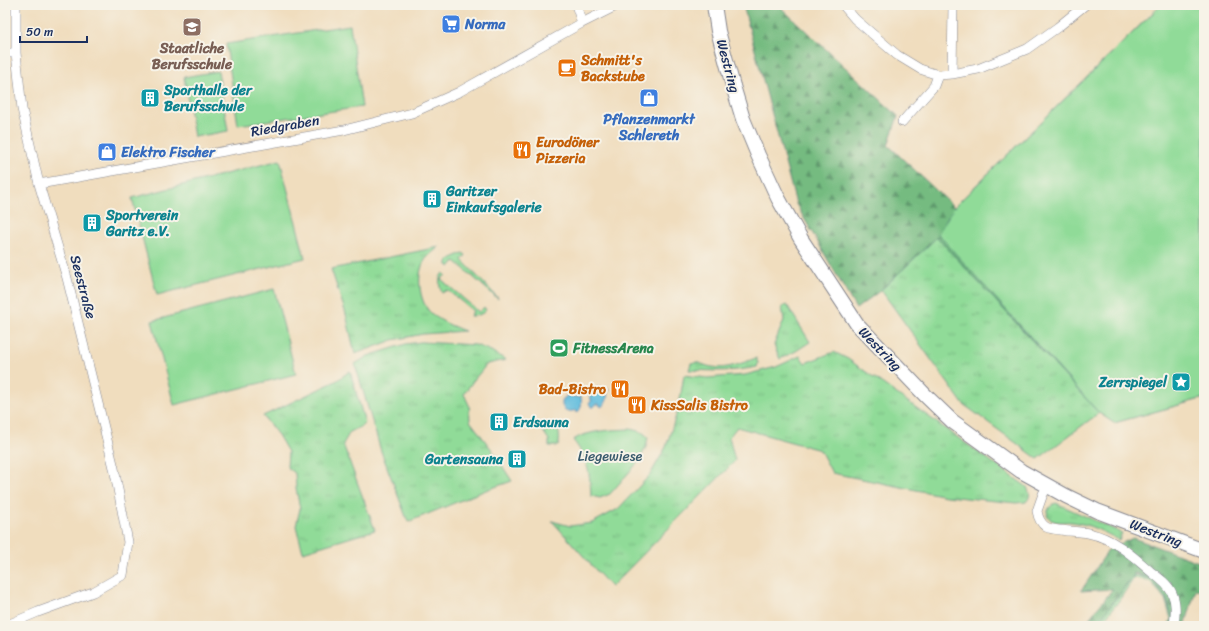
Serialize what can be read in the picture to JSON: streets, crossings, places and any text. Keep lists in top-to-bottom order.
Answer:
{
  "streets": {
    "main road": ["Westring"],
    "street": ["Riedgraben", "Seestraße"]
  },
  "crossings": [
    ["Riedgraben", "Seestraße"]
  ],
  "parks": ["Liegewiese"],
  "places": {
    "supermarket": ["Norma"],
    "school or university": ["Staatliche Berufsschule"],
    "cafe": ["Schmitt's Backstube"],
    "building": [
      "Sporthalle der Berufsschule",
      "Garitzer Einkaufsgalerie",
      "Sportverein Garitz e.V.",
      "Erdsauna",
      "Gartensauna"
    ],
    "shop": ["Pflanzenmarkt Schlereth", "Elektro Fischer"],
    "restaurant": ["Eurodöner Pizzeria", "Bad-Bistro", "KissSalis Bistro"],
    "sports": ["FitnessArena"],
    "place": ["Zerrspiegel"]
  },
  "scale_bar": "50 m"
}
